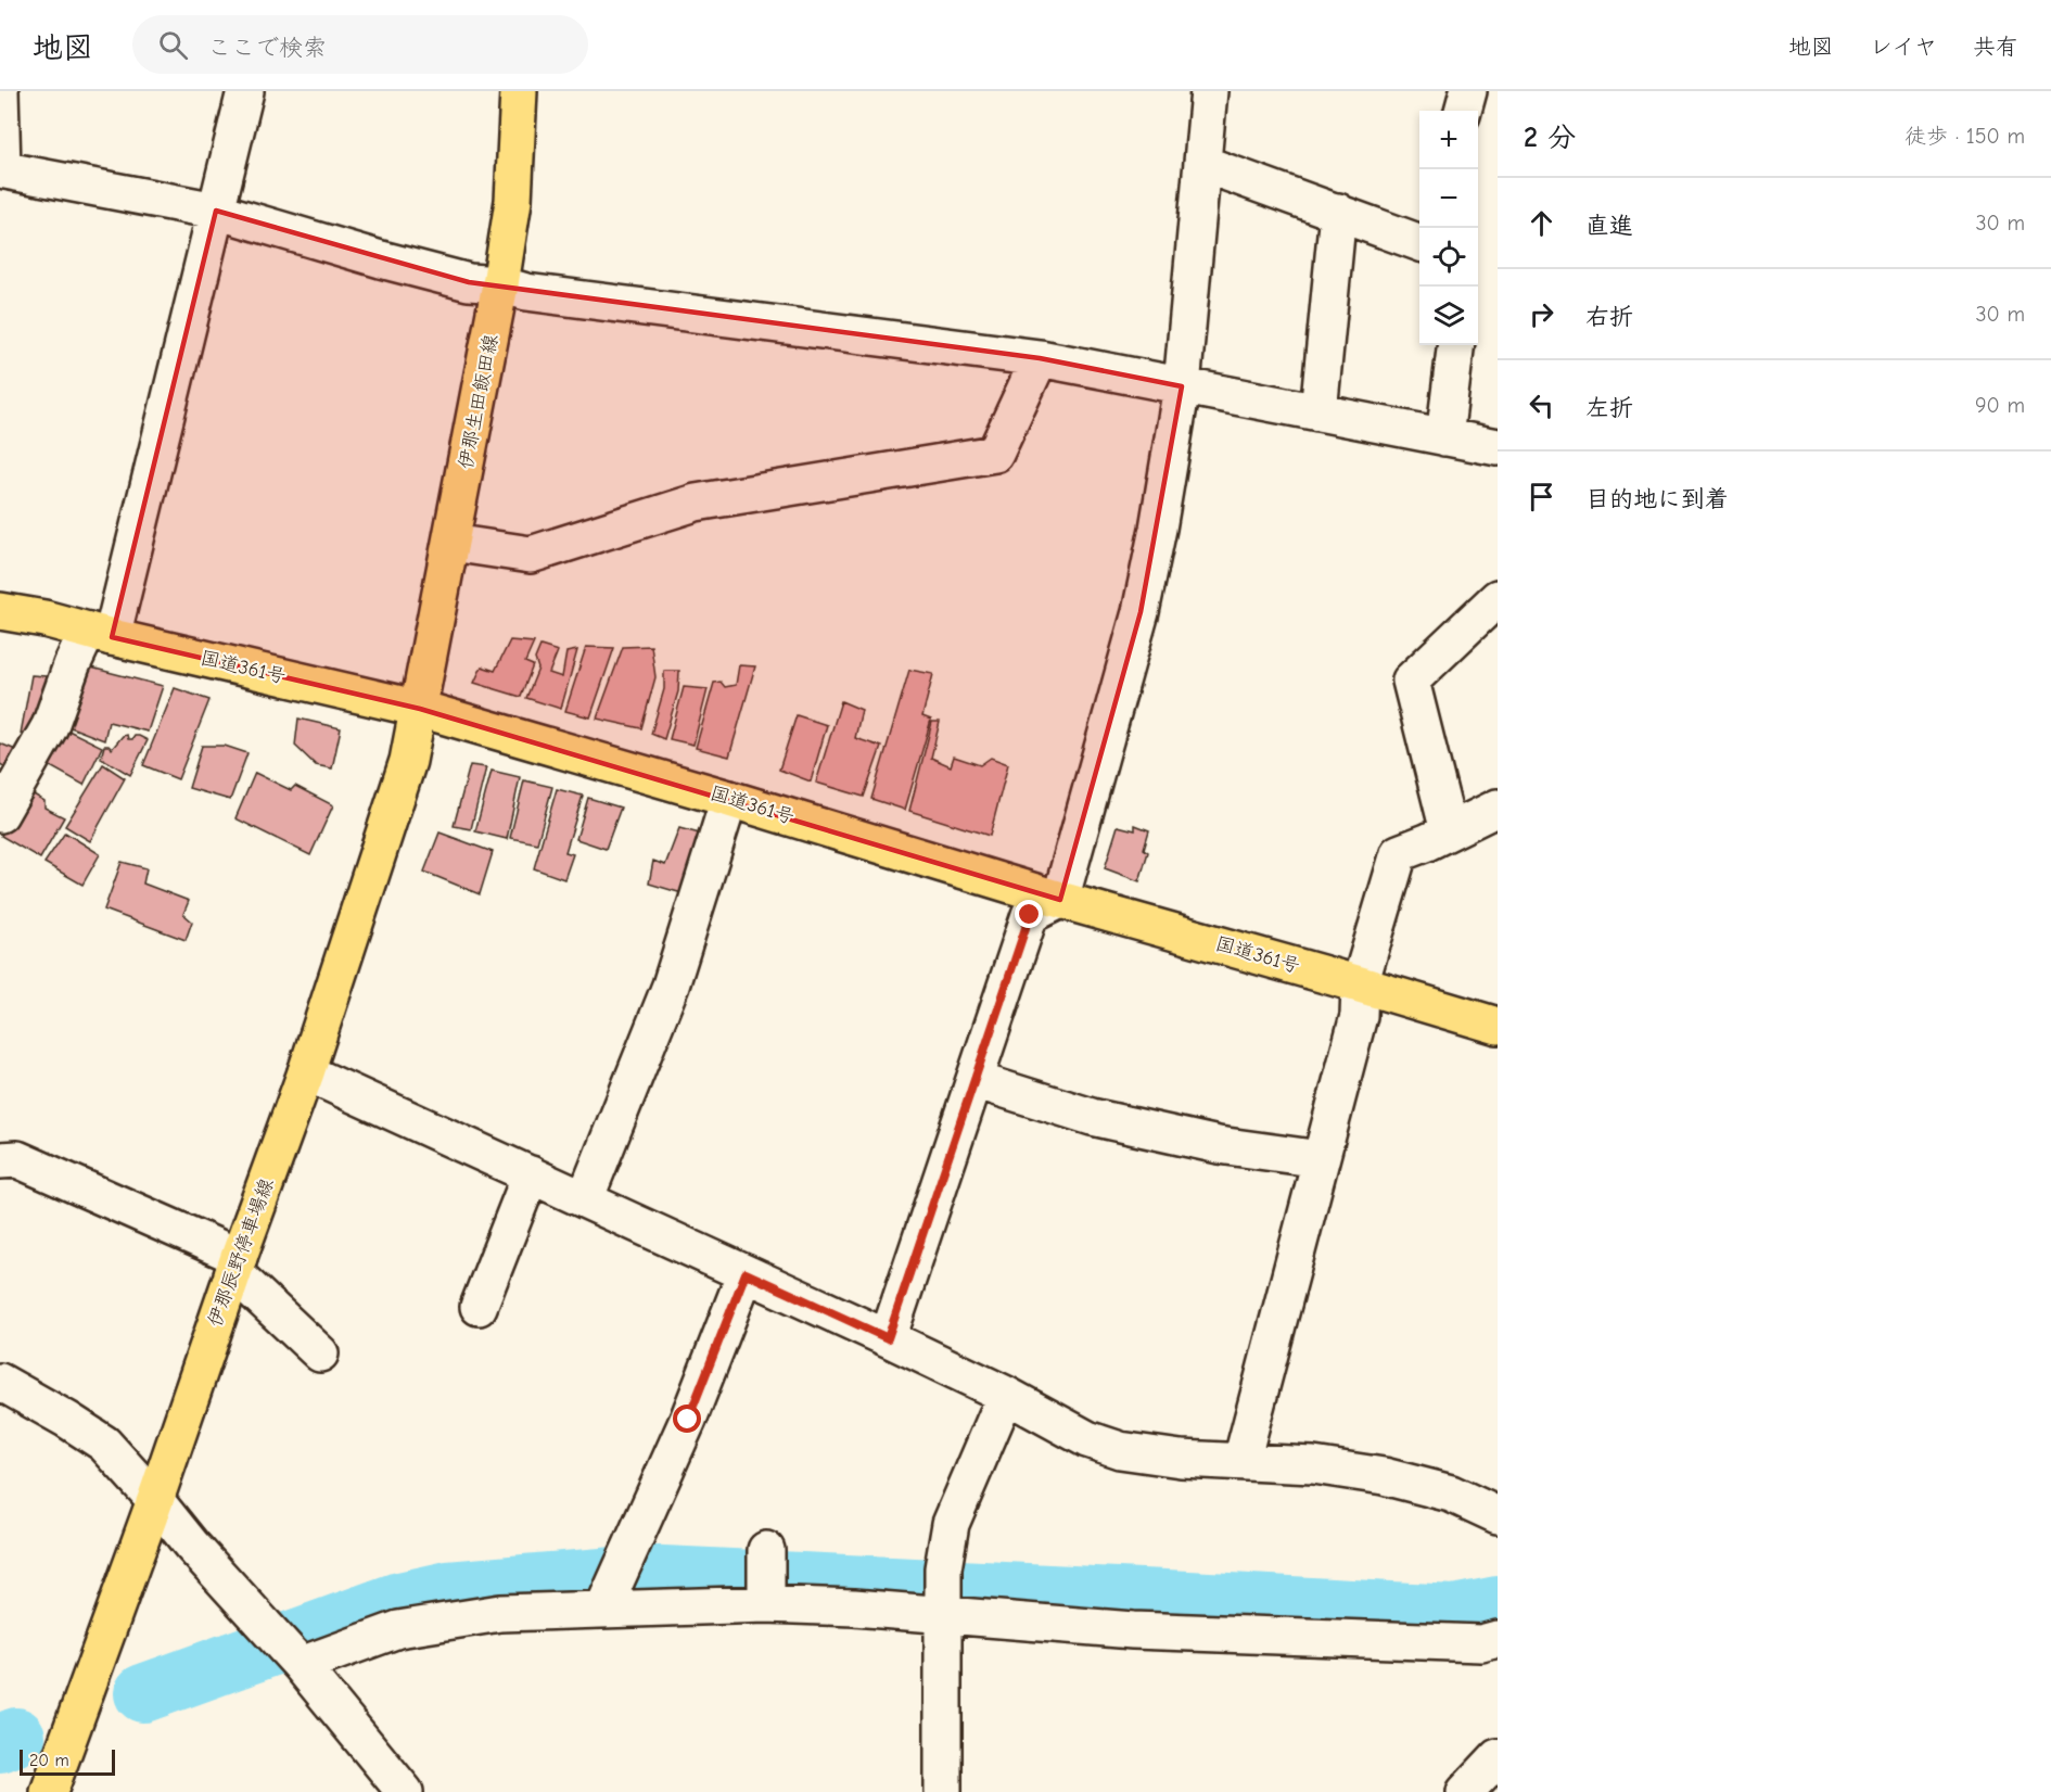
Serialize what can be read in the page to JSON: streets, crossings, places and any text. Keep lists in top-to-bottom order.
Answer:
{
  "streets": {
    "main road": ["伊那生田飯田線", "国道361号", "伊那辰野停車場線"]
  },
  "crossings": [
    ["伊那生田飯田線", "国道361号"],
    ["伊那生田飯田線", "伊那辰野停車場線"],
    ["国道361号", "伊那辰野停車場線"]
  ],
  "scale_bar": "20 m",
  "page": {
    "header": "地図",
    "search": "ここで検索",
    "nav": ["地図", "レイヤ", "共有"],
    "heading": ["2 分", "徒歩 · 150 m"],
    "map_buttons": ["+", "−"],
    "list": [
      ["直進", "30 m"],
      ["右折", "30 m"],
      ["左折", "90 m"],
      "目的地に到着"
    ],
    "scale": "20 m"
  }
}
